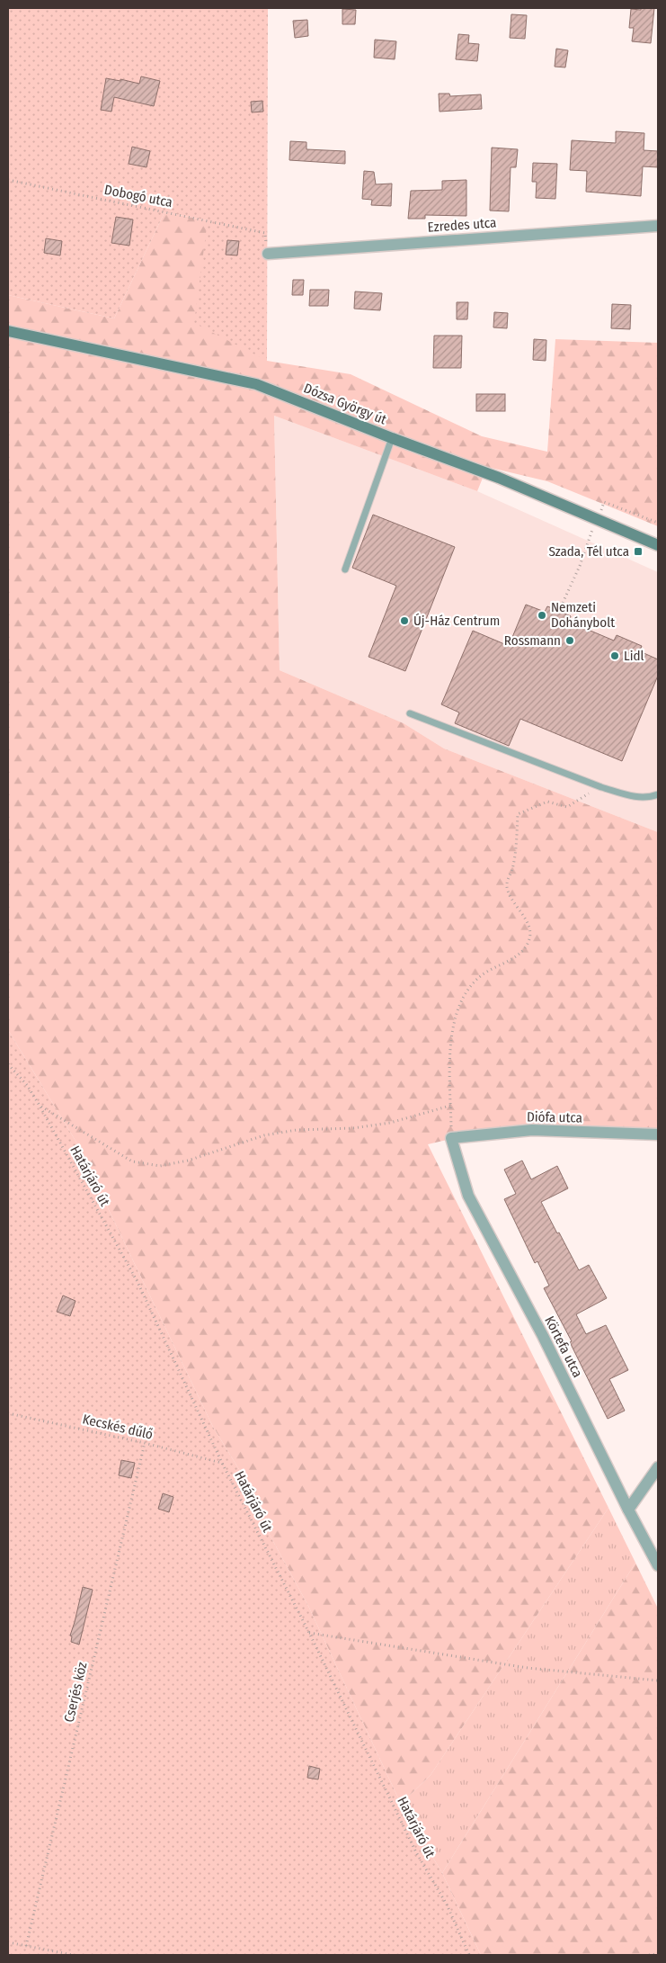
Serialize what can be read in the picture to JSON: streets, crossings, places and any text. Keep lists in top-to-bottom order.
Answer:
{
  "streets": {
    "main road": ["Dózsa György út"],
    "street": ["Ezredes utca", "Diófa utca", "Körtefa utca"],
    "path": [
      "Dobogó utca",
      "Határjáró út",
      "Kecskés dűlő",
      "Cserjés köz"
    ]
  },
  "crossings": [
    ["Diófa utca", "Körtefa utca"],
    ["Határjáró út", "Kecskés dűlő"],
    ["Kecskés dűlő", "Cserjés köz"]
  ],
  "places": {
    "transit": ["Szada, Tél utca"],
    "other": [
      "Nemzeti Dohánybolt",
      "Új-Ház Centrum",
      "Rossmann",
      "Lidl"
    ]
  }
}
